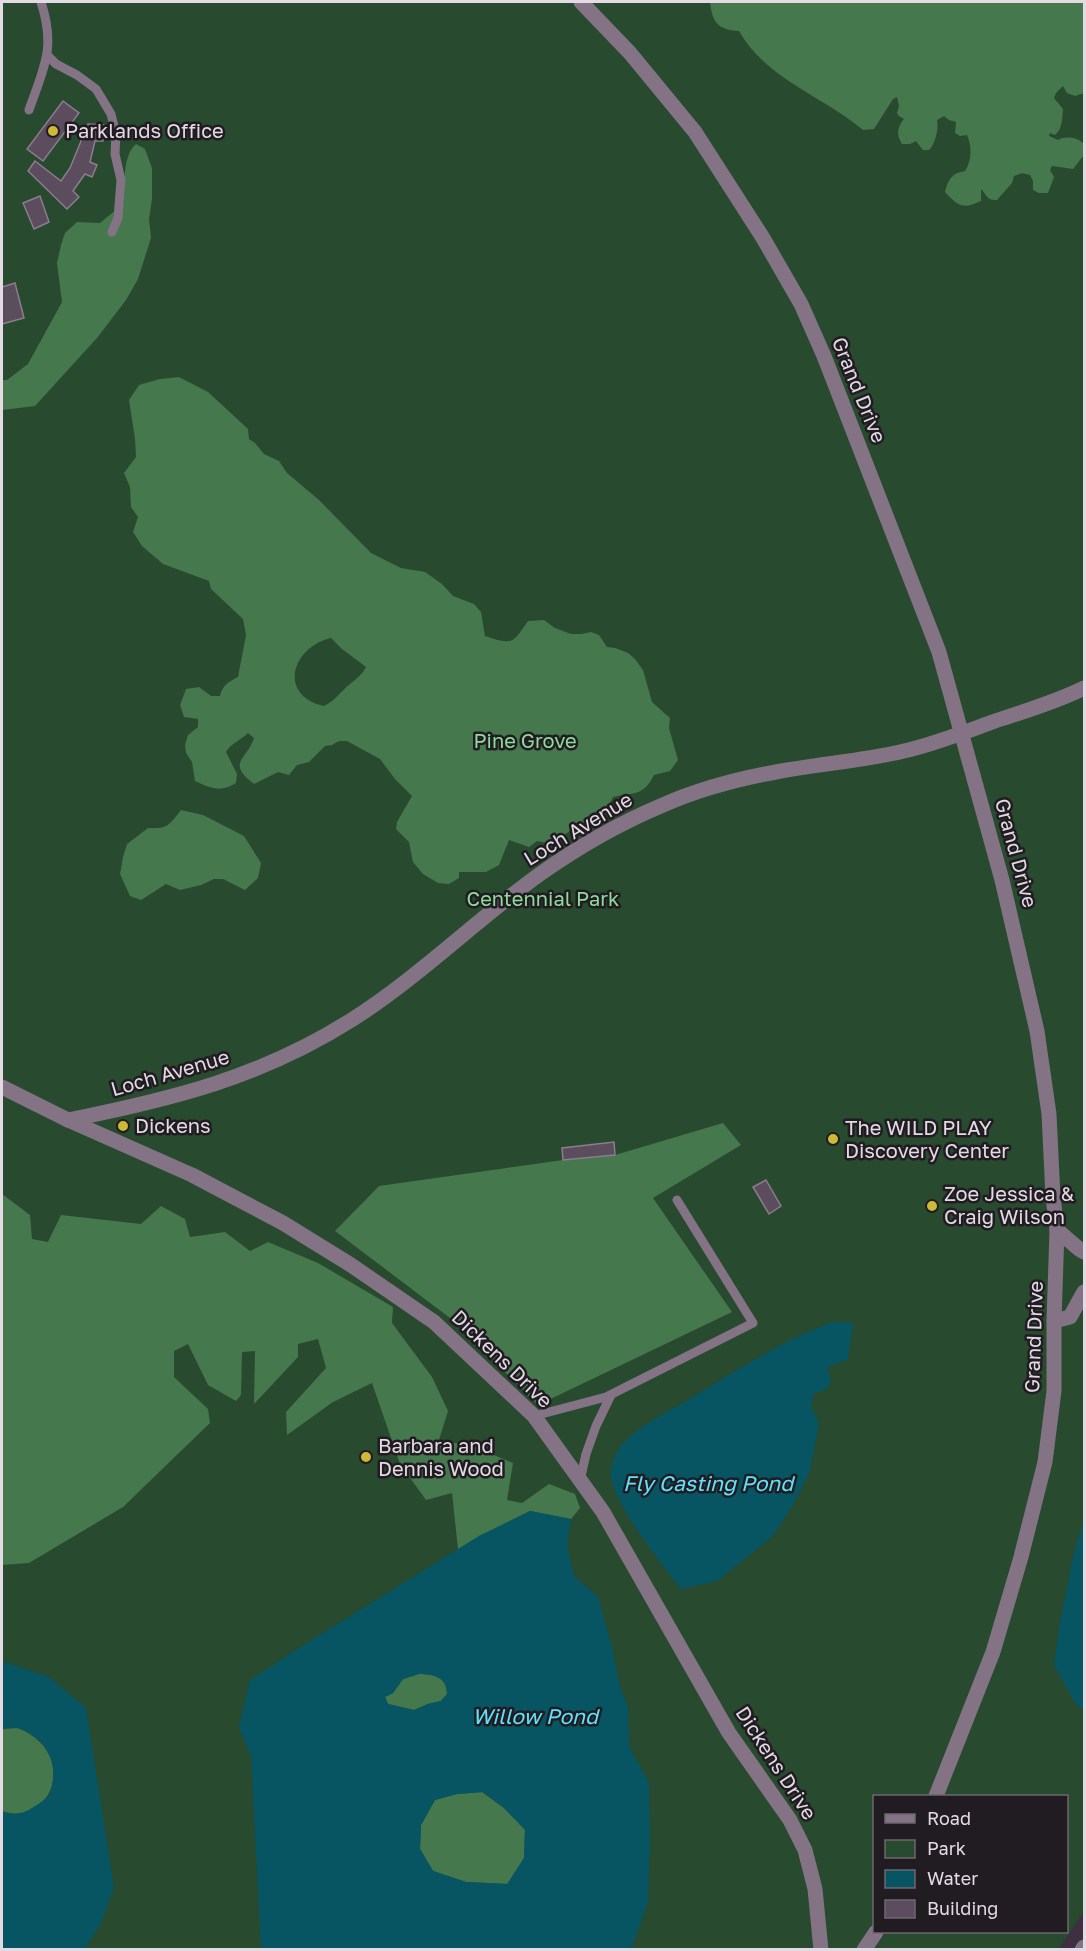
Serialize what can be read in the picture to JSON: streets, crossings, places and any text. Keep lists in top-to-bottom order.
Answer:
{
  "streets": {
    "street": ["Grand Drive", "Loch Avenue", "Dickens Drive"]
  },
  "crossings": [
    ["Grand Drive", "Loch Avenue"],
    ["Loch Avenue", "Dickens Drive"]
  ],
  "water": ["Fly Casting Pond", "Willow Pond"],
  "parks": ["Pine Grove", "Centennial Park"],
  "places": [
    "Parklands Office",
    "Dickens",
    "The WILD PLAY Discovery Center",
    "Zoe Jessica & Craig Wilson",
    "Barbara and Dennis Wood"
  ],
  "legend": [
    "Road",
    "Park",
    "Water",
    "Building"
  ]
}
